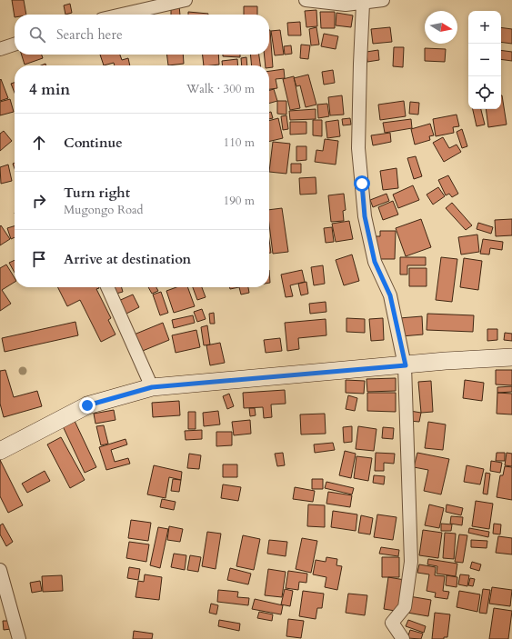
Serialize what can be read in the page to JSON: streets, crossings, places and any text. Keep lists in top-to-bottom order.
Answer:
{
  "north": "right",
  "page": {
    "map_buttons": ["+", "−"],
    "search": "Search here",
    "heading": ["4 min", "Walk · 300 m"],
    "list": [
      ["Continue", "110 m"],
      ["Turn right", "Mugongo Road", "190 m"],
      "Arrive at destination"
    ]
  }
}
